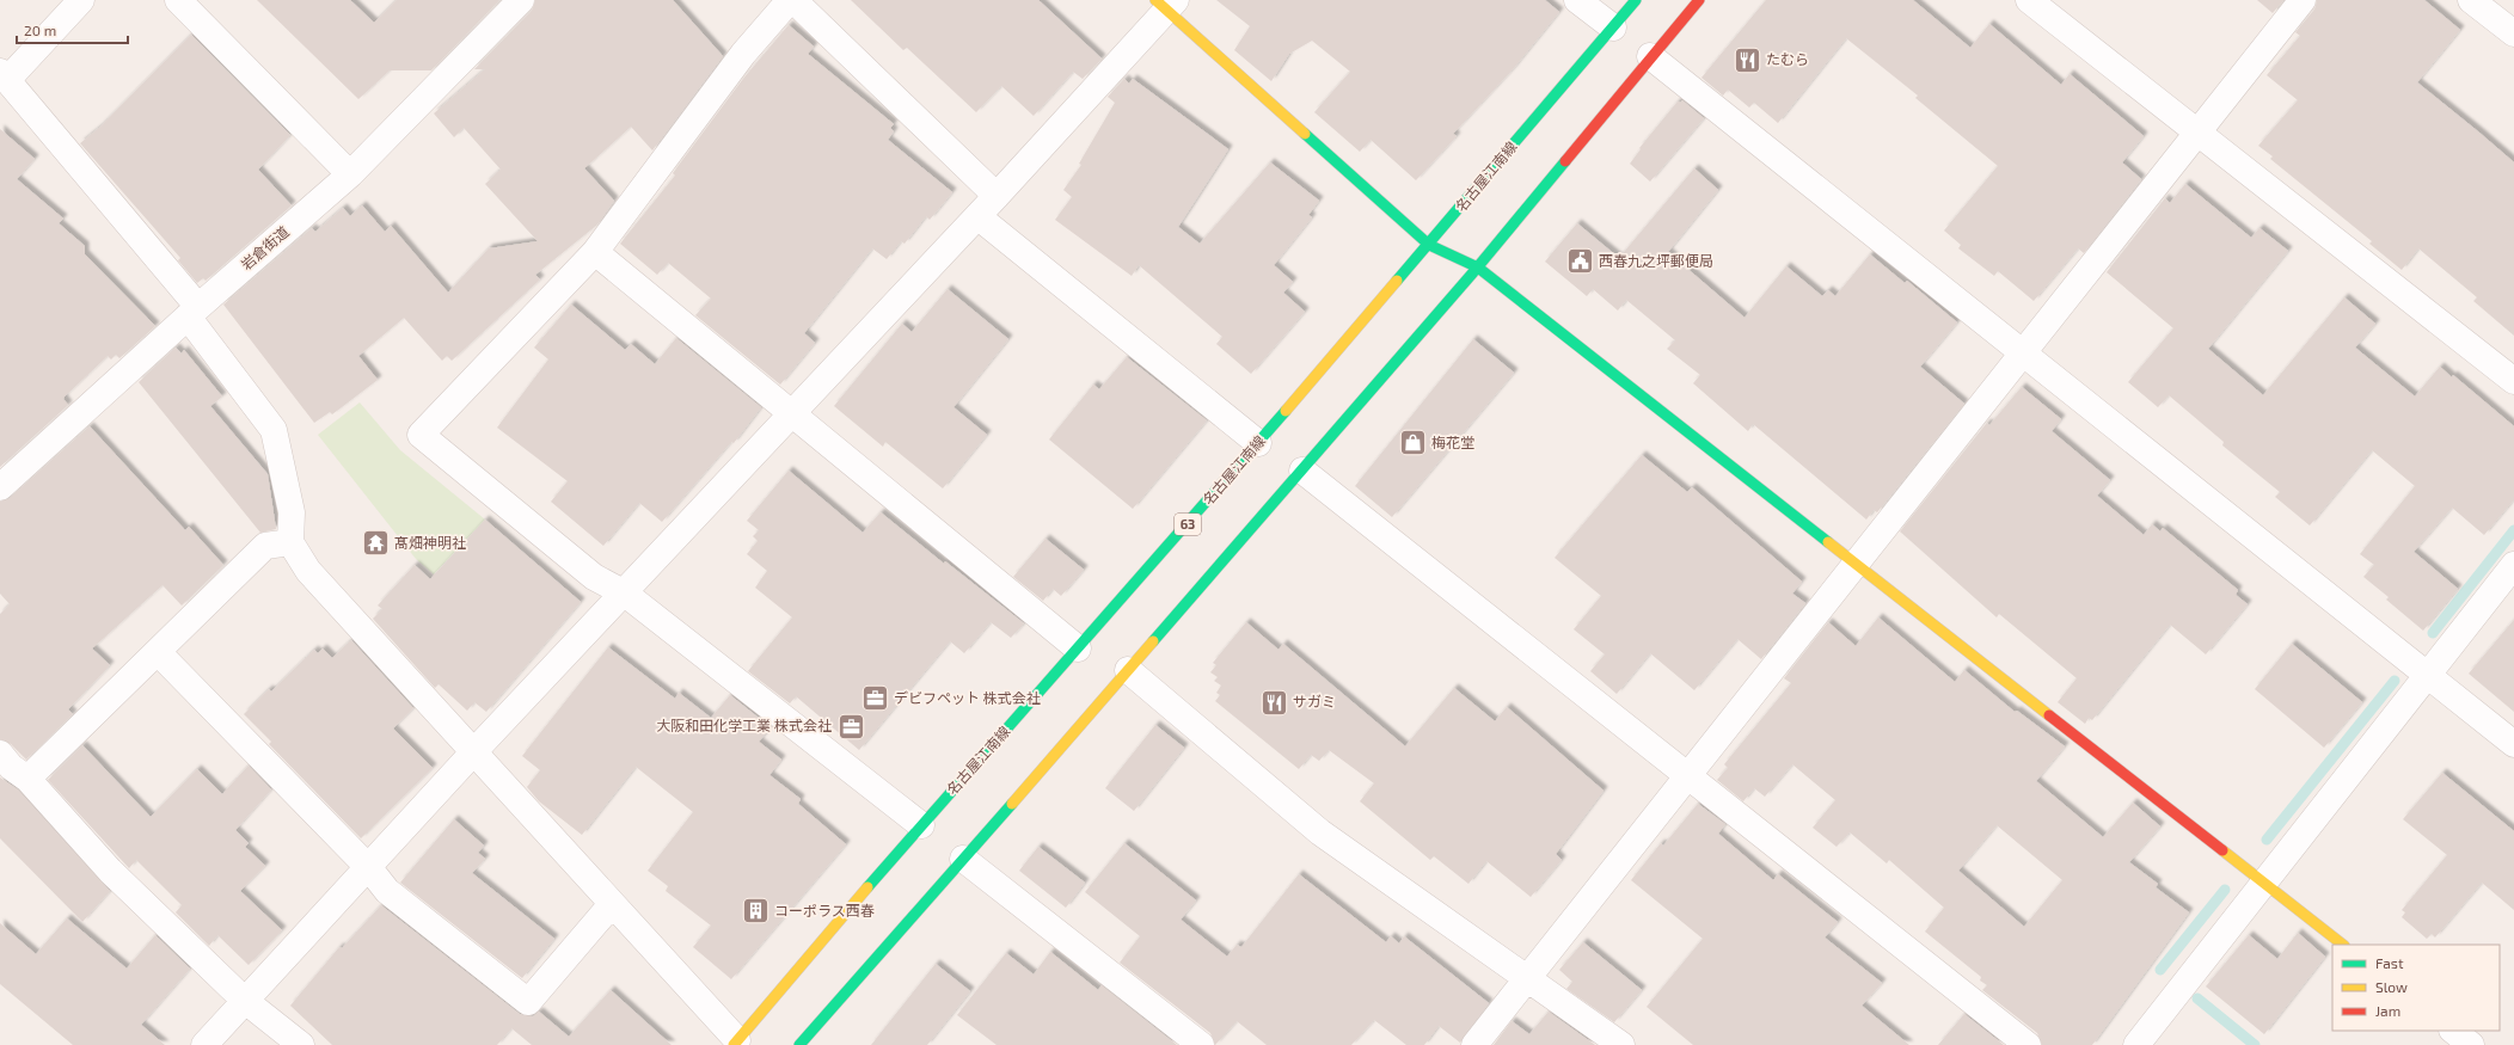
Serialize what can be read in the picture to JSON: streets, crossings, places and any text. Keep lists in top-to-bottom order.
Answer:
{
  "streets": {
    "main road": ["名古屋江南線", "63"],
    "street": ["岩倉街道"]
  },
  "places": {
    "restaurant": ["たむら", "サガミ"],
    "public building": ["西春九之坪郵便局"],
    "shop": ["梅花堂"],
    "temple": ["髙畑神明社"],
    "office": ["デビフペット 株式会社", "大阪和田化学工業 株式会社"],
    "building": ["コーポラス西春"]
  },
  "legend": ["Fast", "Slow", "Jam"],
  "scale_bar": "20 m"
}
